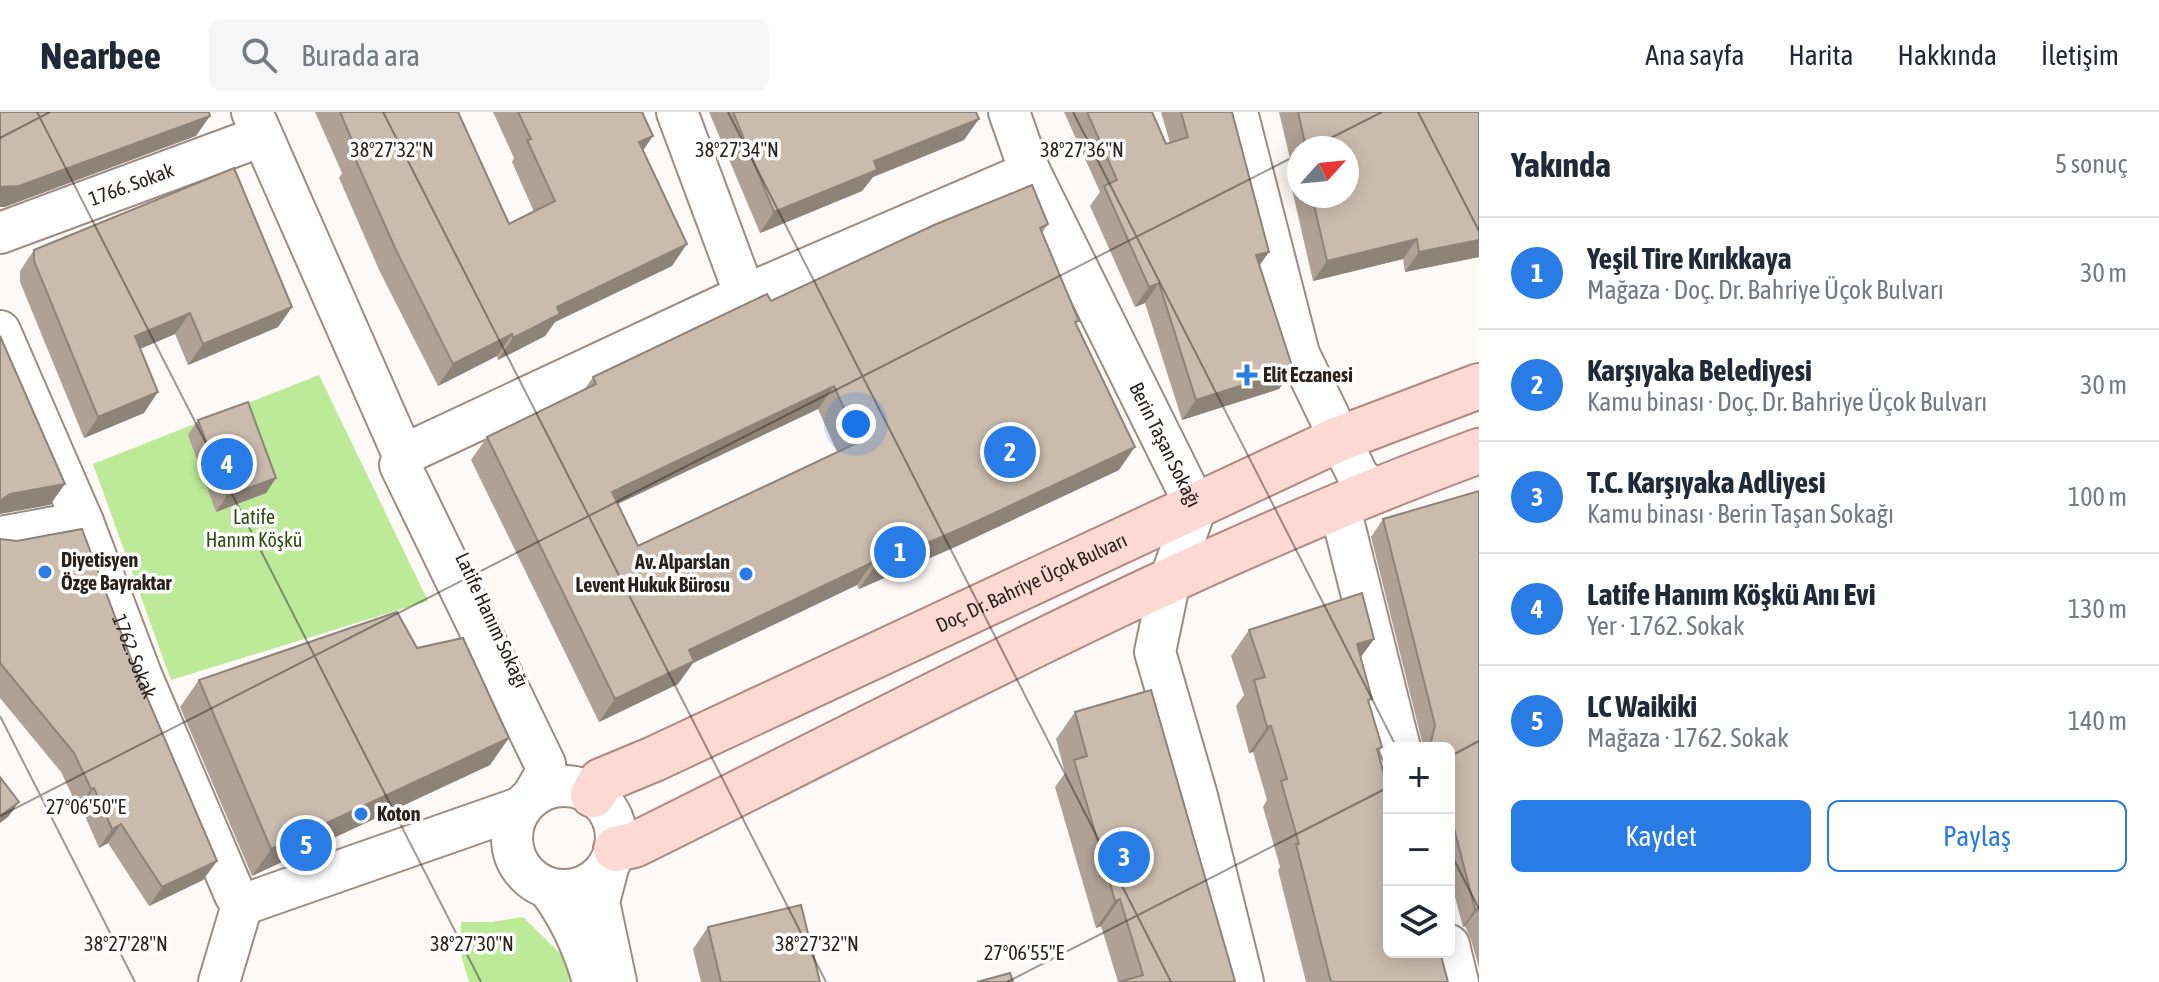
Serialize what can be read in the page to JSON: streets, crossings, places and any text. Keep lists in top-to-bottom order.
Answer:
{
  "streets": {
    "main road": ["Doç. Dr. Bahriye Üçok Bulvarı"],
    "street": [
      "1766. Sokak",
      "Berin Taşan Sokağı",
      "Latife Hanım Sokağı",
      "1762. Sokak"
    ]
  },
  "crossings": [
    ["1766. Sokak", "Latife Hanım Sokağı"],
    ["Berin Taşan Sokağı", "Doç. Dr. Bahriye Üçok Bulvarı"],
    ["Doç. Dr. Bahriye Üçok Bulvarı", "Latife Hanım Sokağı"]
  ],
  "parks": ["Latife Hanım Köşkü"],
  "places": {
    "health": ["Elit Eczanesi"],
    "other": ["Diyetisyen Özge Bayraktar", "Av. Alparslan Levent Hukuk Bürosu", "Koton"]
  },
  "north": "top right",
  "page": {
    "header": "Nearbee",
    "search": "Burada ara",
    "nav": [
      "Ana sayfa",
      "Harita",
      "Hakkında",
      "İletişim"
    ],
    "heading": ["Yakında", "5 sonuç"],
    "list": [
      {
        "mark": "1",
        "name": "Yeşil Tire Kırıkkaya",
        "note": "Mağaza · Doç. Dr. Bahriye Üçok Bulvarı",
        "value": "30 m"
      },
      {
        "mark": "2",
        "name": "Karşıyaka Belediyesi",
        "note": "Kamu binası · Doç. Dr. Bahriye Üçok Bulvarı",
        "value": "30 m"
      },
      {
        "mark": "3",
        "name": "T.C. Karşıyaka Adliyesi",
        "note": "Kamu binası · Berin Taşan Sokağı",
        "value": "100 m"
      },
      {
        "mark": "4",
        "name": "Latife Hanım Köşkü Anı Evi",
        "note": "Yer · 1762. Sokak",
        "value": "130 m"
      },
      {
        "mark": "5",
        "name": "LC Waikiki",
        "note": "Mağaza · 1762. Sokak",
        "value": "140 m"
      }
    ],
    "pins": [
      "2",
      "4",
      "1",
      "5",
      "3"
    ],
    "map_buttons": ["+", "−"],
    "buttons": ["Kaydet", "Paylaş"]
  },
  "coordinates": [
    "38°27'32\"N",
    "38°27'34\"N",
    "38°27'36\"N",
    "27°06'50\"E",
    "38°27'28\"N",
    "38°27'30\"N",
    "27°06'55\"E"
  ]
}
